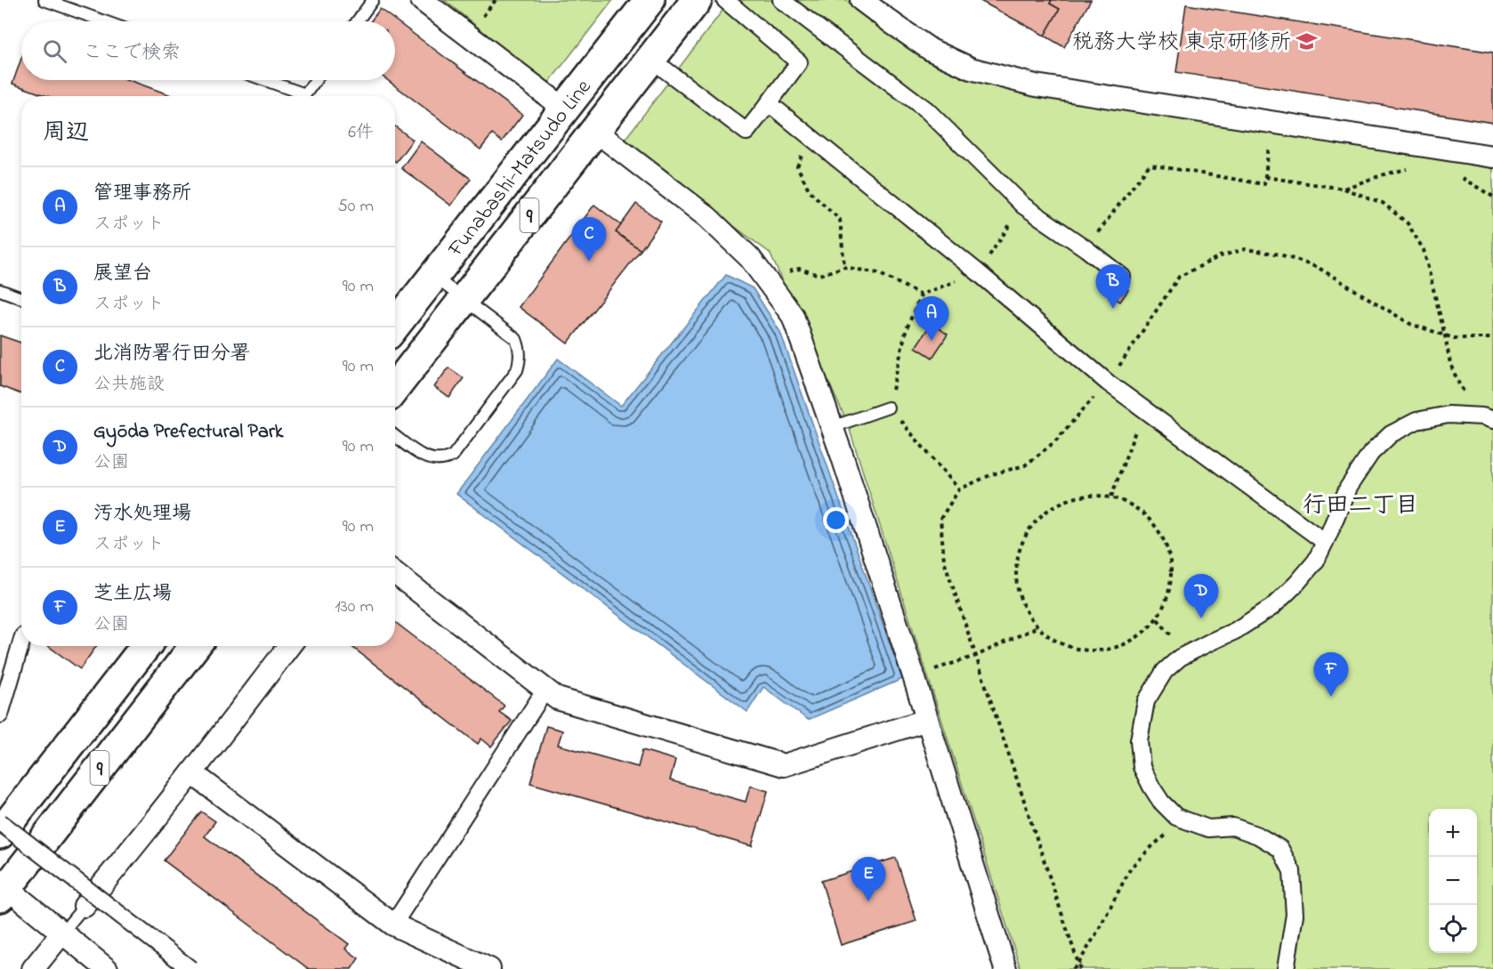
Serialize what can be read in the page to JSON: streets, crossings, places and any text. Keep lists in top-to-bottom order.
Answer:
{
  "streets": {
    "main road": ["Funabashi-Matsudo Line", "9"]
  },
  "districts": ["行田二丁目"],
  "places": {
    "school or university": ["税務大学校 東京研修所"]
  },
  "page": {
    "search": "ここで検索",
    "heading": ["周辺", "6件"],
    "list": [
      {
        "mark": "A",
        "name": "管理事務所",
        "note": "スポット",
        "value": "50 m"
      },
      {
        "mark": "B",
        "name": "展望台",
        "note": "スポット",
        "value": "90 m"
      },
      {
        "mark": "C",
        "name": "北消防署行田分署",
        "note": "公共施設",
        "value": "90 m"
      },
      {
        "mark": "D",
        "name": "Gyōda Prefectural Park",
        "note": "公園",
        "value": "90 m"
      },
      {
        "mark": "E",
        "name": "汚水処理場",
        "note": "スポット",
        "value": "90 m"
      },
      {
        "mark": "F",
        "name": "芝生広場",
        "note": "公園",
        "value": "130 m"
      }
    ],
    "pins": [
      "C",
      "B",
      "A",
      "D",
      "F",
      "E"
    ],
    "map_buttons": ["+", "−"]
  }
}
